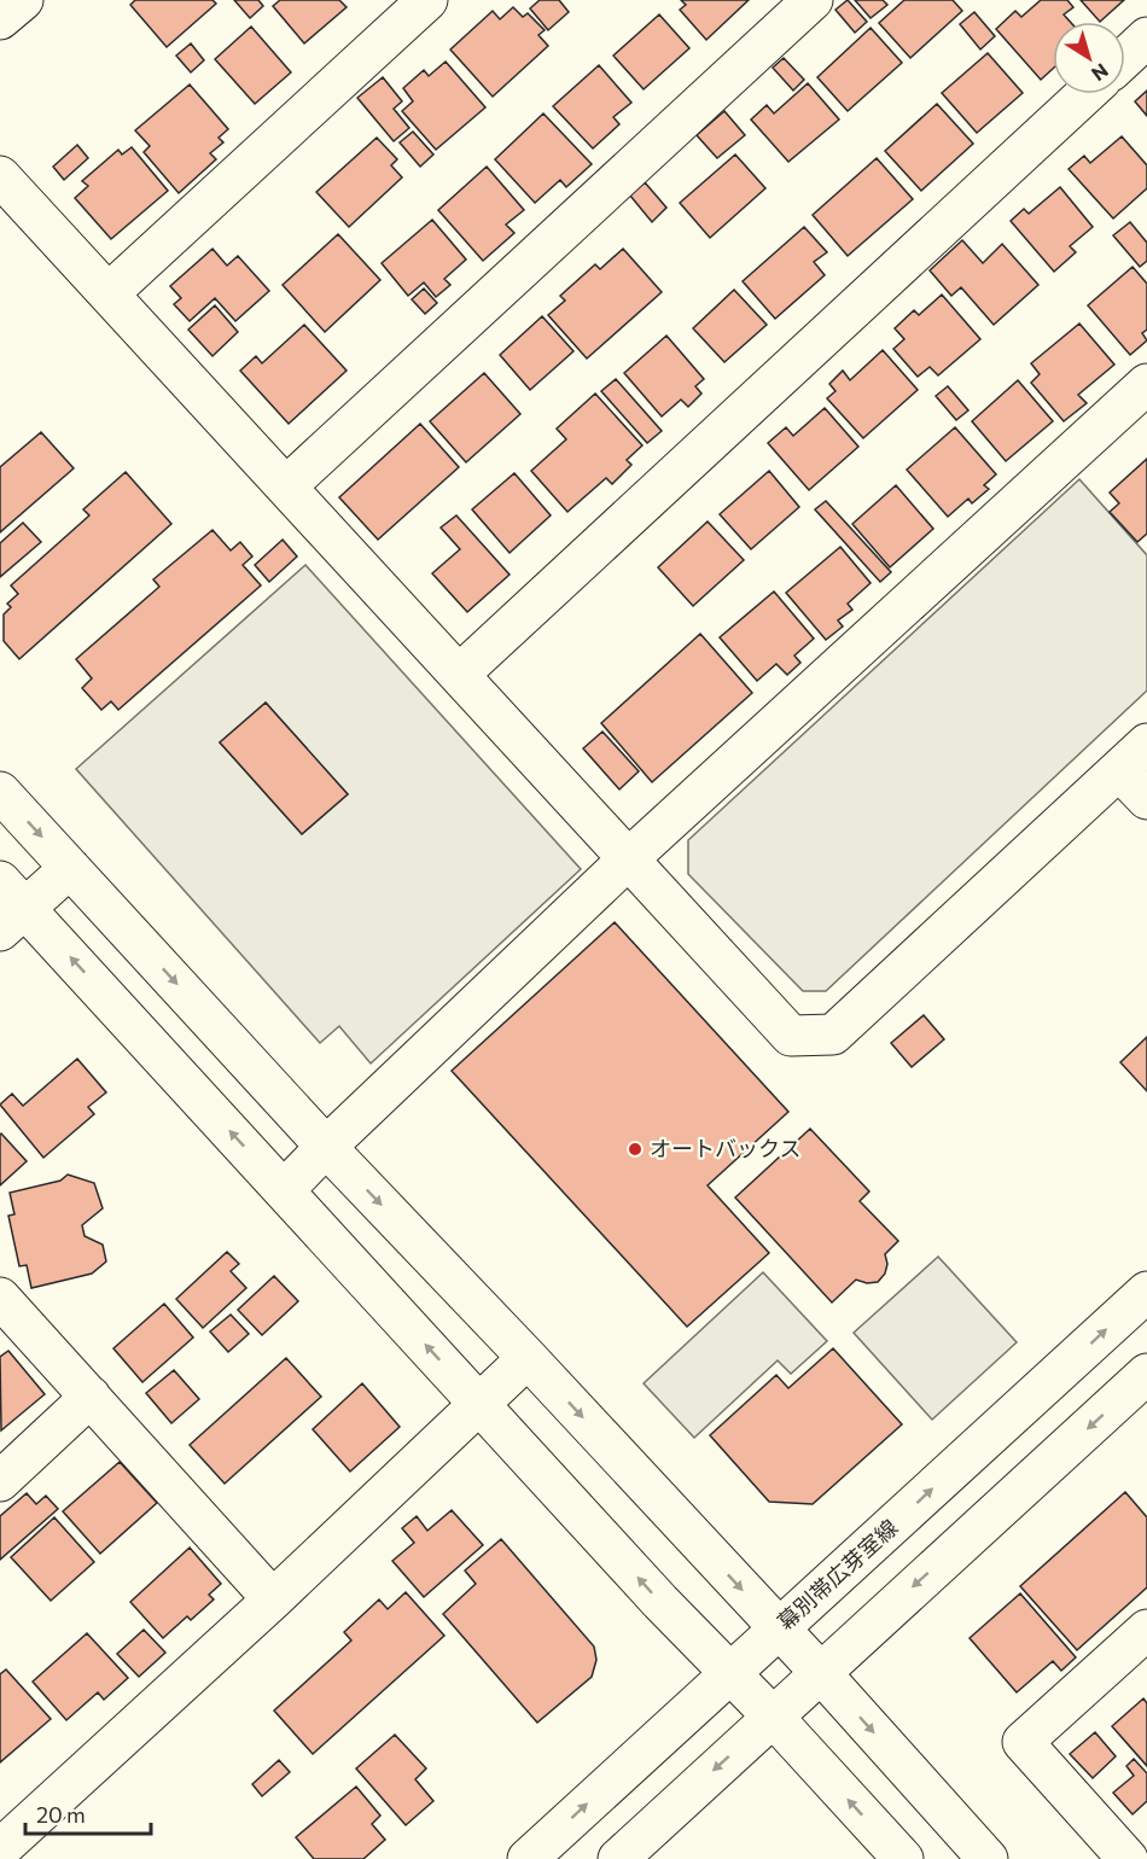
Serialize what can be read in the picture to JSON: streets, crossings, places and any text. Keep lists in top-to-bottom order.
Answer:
{
  "streets": {
    "street": ["幕別帯広芽室線"]
  },
  "places": ["オートバックス"],
  "scale_bar": "20 m",
  "north": "bottom right"
}
